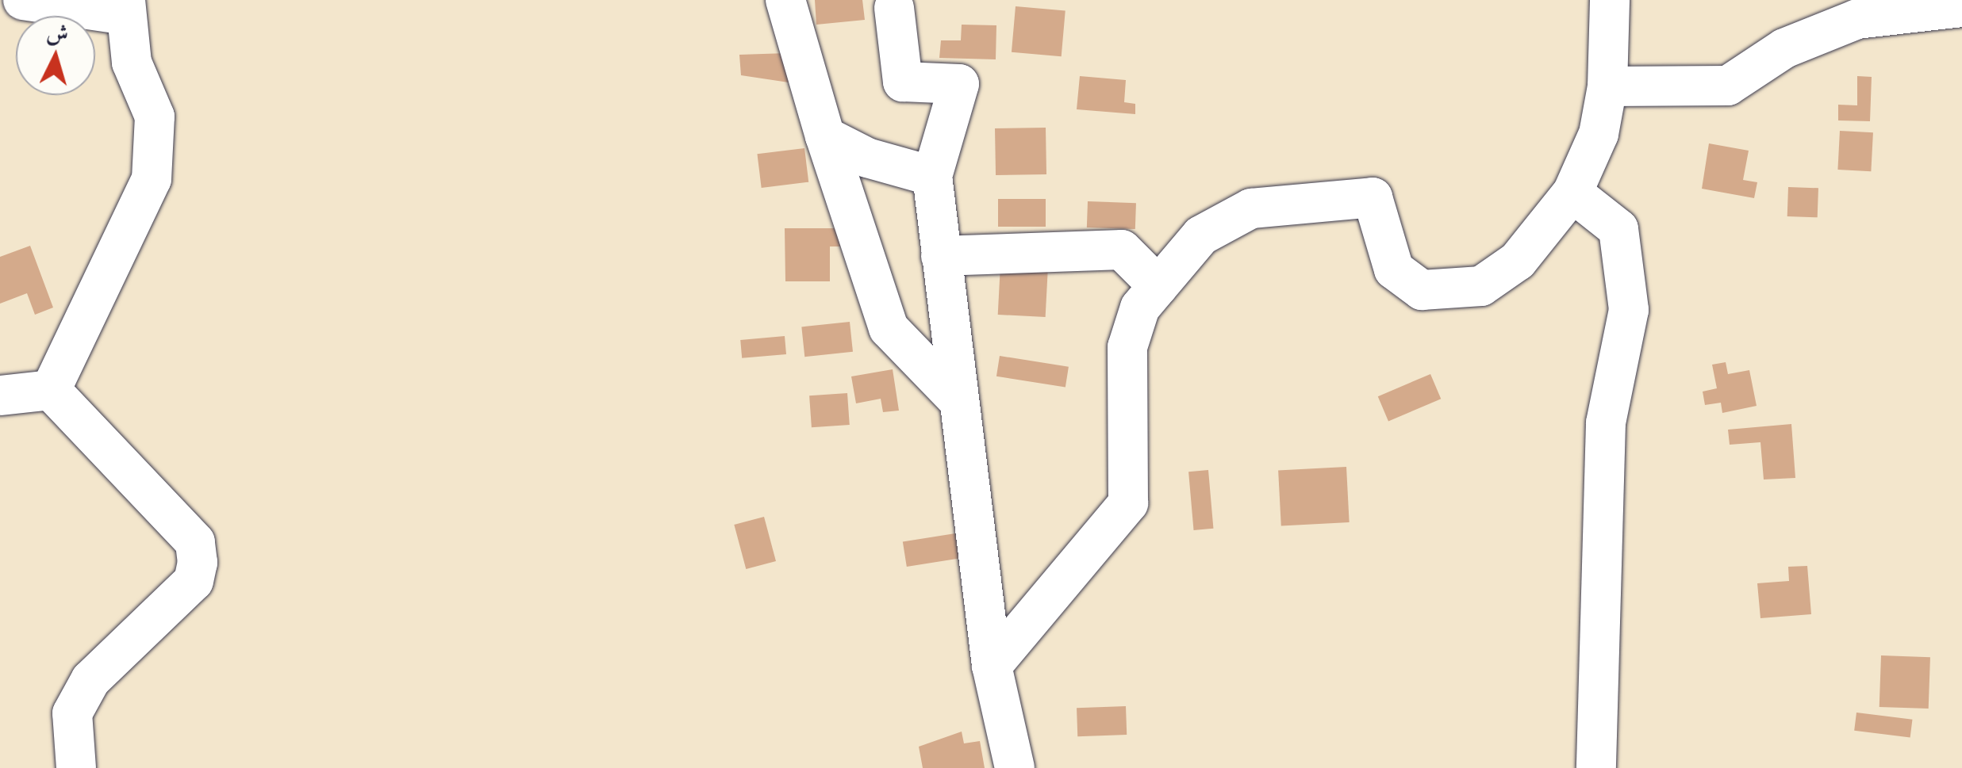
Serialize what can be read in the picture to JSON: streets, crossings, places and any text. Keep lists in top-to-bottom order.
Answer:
{
  "north": "top"
}
